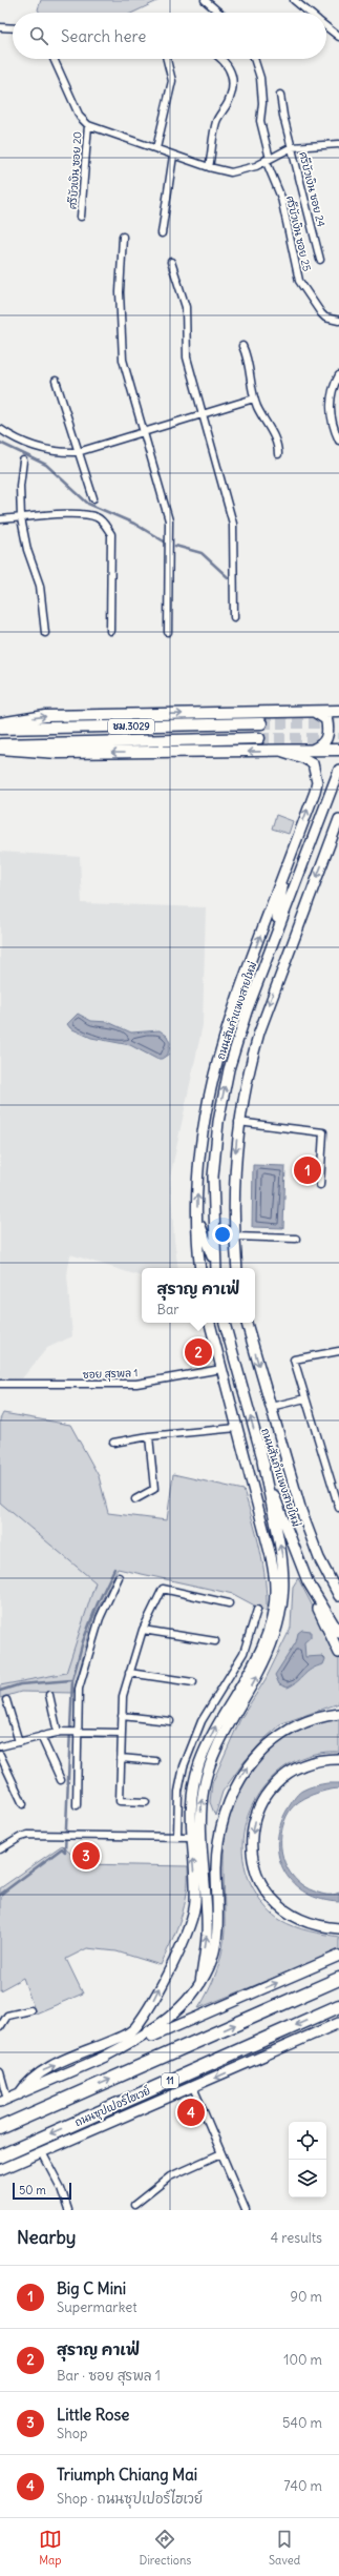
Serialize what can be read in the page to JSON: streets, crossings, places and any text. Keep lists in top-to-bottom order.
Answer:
{
  "streets": {
    "highway": ["11", "ถนนซุปเปอร์ไฮเวย์"],
    "main road": ["ชม.3029", "ถนนสันกำแพงสายใหม่"],
    "street": [
      "ศรีบัวเงิน ซอย 20",
      "ศรีบัวเงิน ซอย 24",
      "ศรีบัวเงิน ซอย 25",
      "ซอย สุรพล 1"
    ]
  },
  "scale_bar": "50 m",
  "page": {
    "search": "Search here",
    "pins": [
      "1",
      "2",
      "3",
      "4"
    ],
    "popup": ["สุราญ คาเฟ่", "Bar"],
    "scale": "50 m",
    "heading": ["Nearby", "4 results"],
    "list": [
      {
        "mark": "1",
        "name": "Big C Mini",
        "note": "Supermarket",
        "value": "90 m"
      },
      {
        "mark": "2",
        "name": "สุราญ คาเฟ่",
        "note": "Bar · ซอย สุรพล 1",
        "value": "100 m"
      },
      {
        "mark": "3",
        "name": "Little Rose",
        "note": "Shop",
        "value": "540 m"
      },
      {
        "mark": "4",
        "name": "Triumph Chiang Mai",
        "note": "Shop · ถนนซุปเปอร์ไฮเวย์",
        "value": "740 m"
      }
    ],
    "nav": ["Map", "Directions", "Saved"]
  }
}
